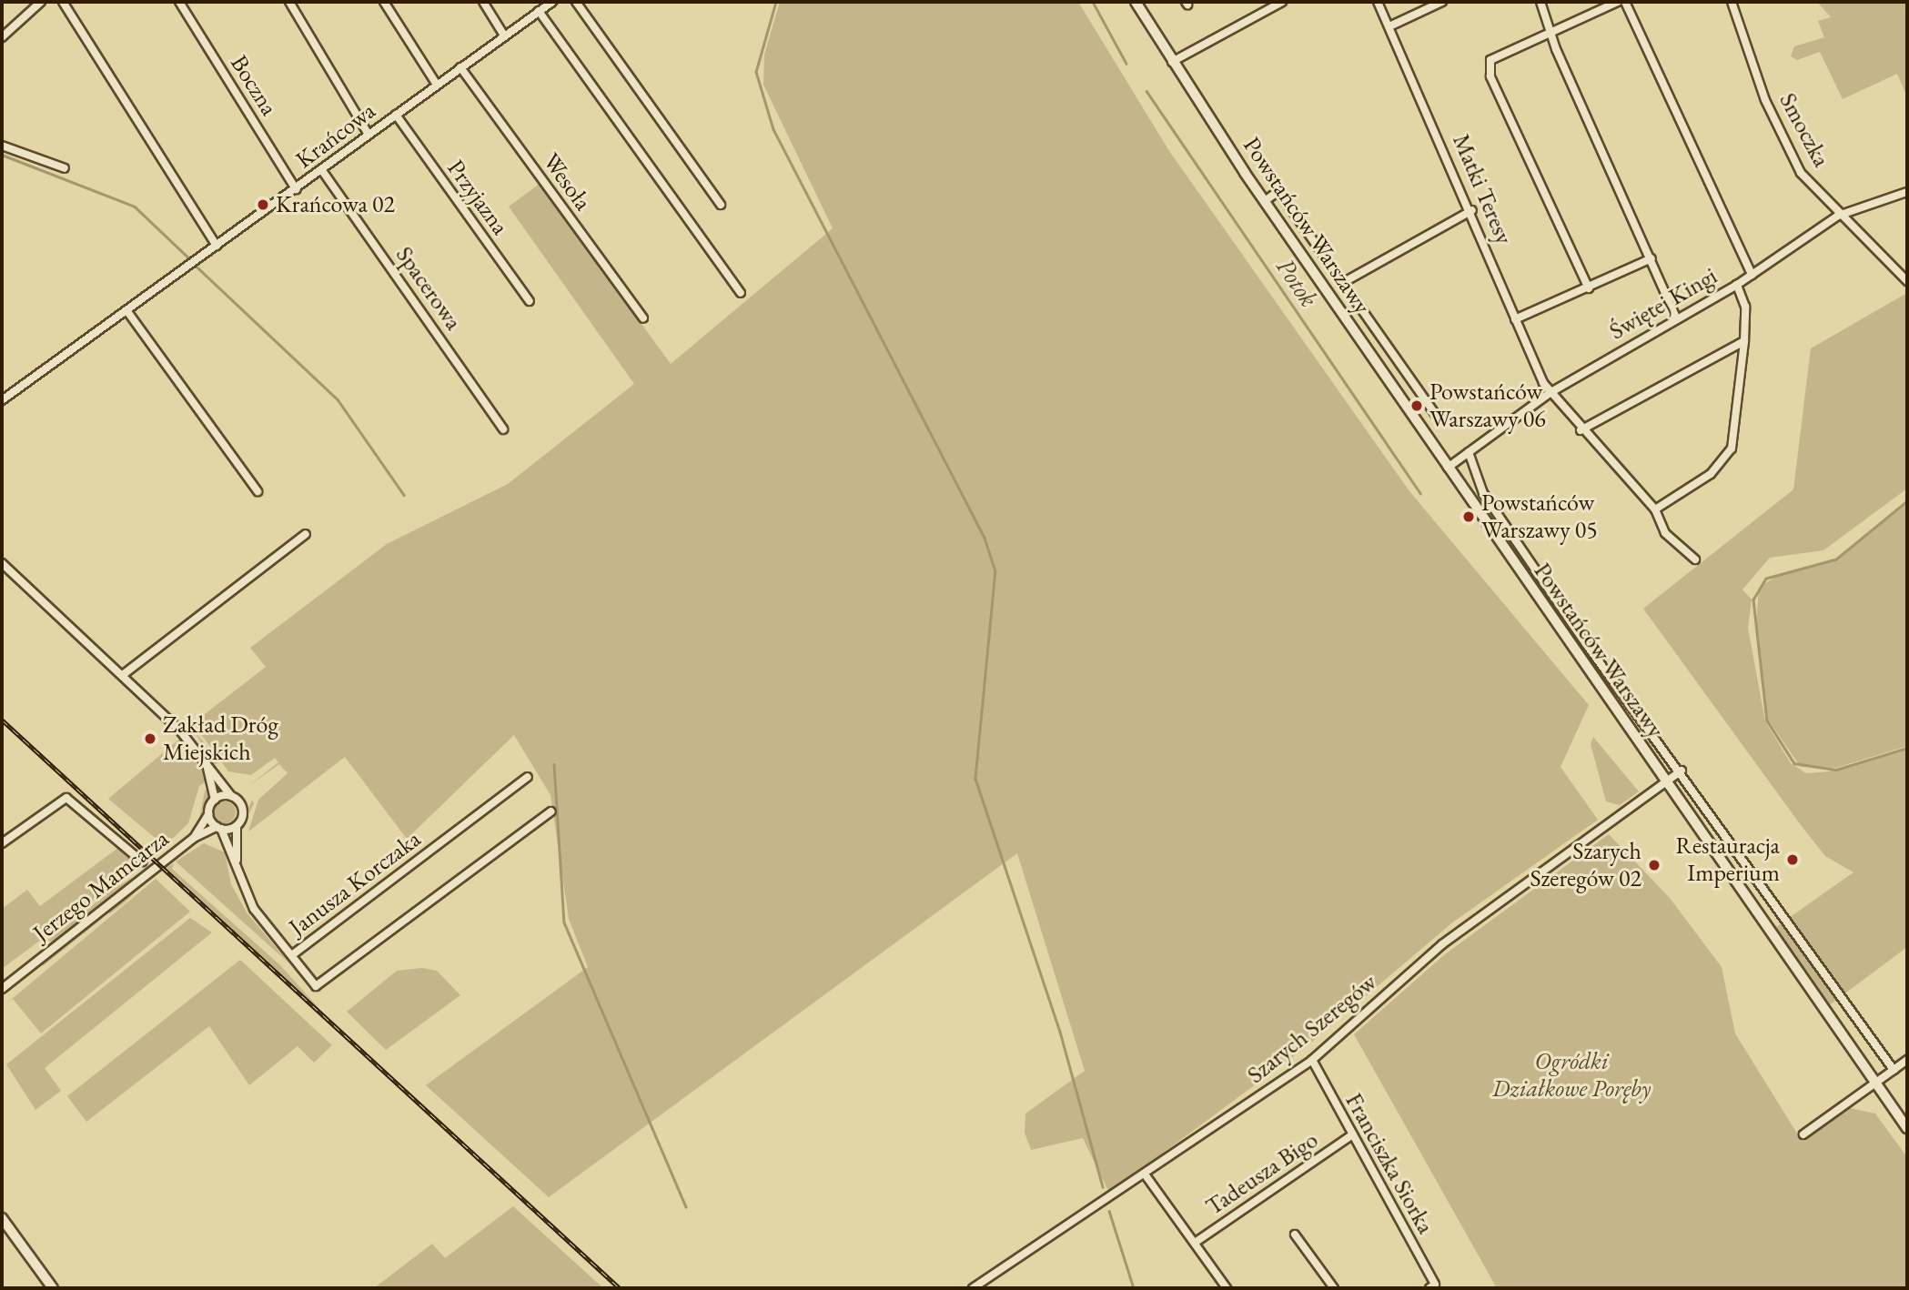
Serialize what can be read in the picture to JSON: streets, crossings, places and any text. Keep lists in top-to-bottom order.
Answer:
{
  "streets": {
    "street": [
      "Boczna",
      "Smoczka",
      "Krańcowa",
      "Wesoła",
      "Matki Teresy",
      "Przyjazna",
      "Powstańców Warszawy",
      "Spacerowa",
      "Świętej Kingi",
      "Janusza Korczaka",
      "Jerzego Mamcarza",
      "Szarych Szeregów",
      "Franciszka Siorka",
      "Tadeusza Bigo"
    ]
  },
  "crossings": [
    ["Boczna", "Krańcowa"],
    ["Smoczka", "Świętej Kingi"],
    ["Krańcowa", "Wesoła"],
    ["Krańcowa", "Przyjazna"],
    ["Krańcowa", "Spacerowa"],
    ["Matki Teresy", "Świętej Kingi"],
    ["Powstańców Warszawy", "Świętej Kingi"],
    ["Powstańców Warszawy", "Szarych Szeregów"],
    ["Janusza Korczaka", "Jerzego Mamcarza"],
    ["Szarych Szeregów", "Franciszka Siorka"],
    ["Franciszka Siorka", "Tadeusza Bigo"]
  ],
  "water": ["Potok"],
  "parks": ["Ogródki Działkowe Poręby"],
  "places": [
    "Krańcowa 02",
    "Powstańców Warszawy 06",
    "Powstańców Warszawy 05",
    "Zakład Dróg Miejskich",
    "Restauracja Imperium",
    "Szarych Szeregów 02"
  ]
}
